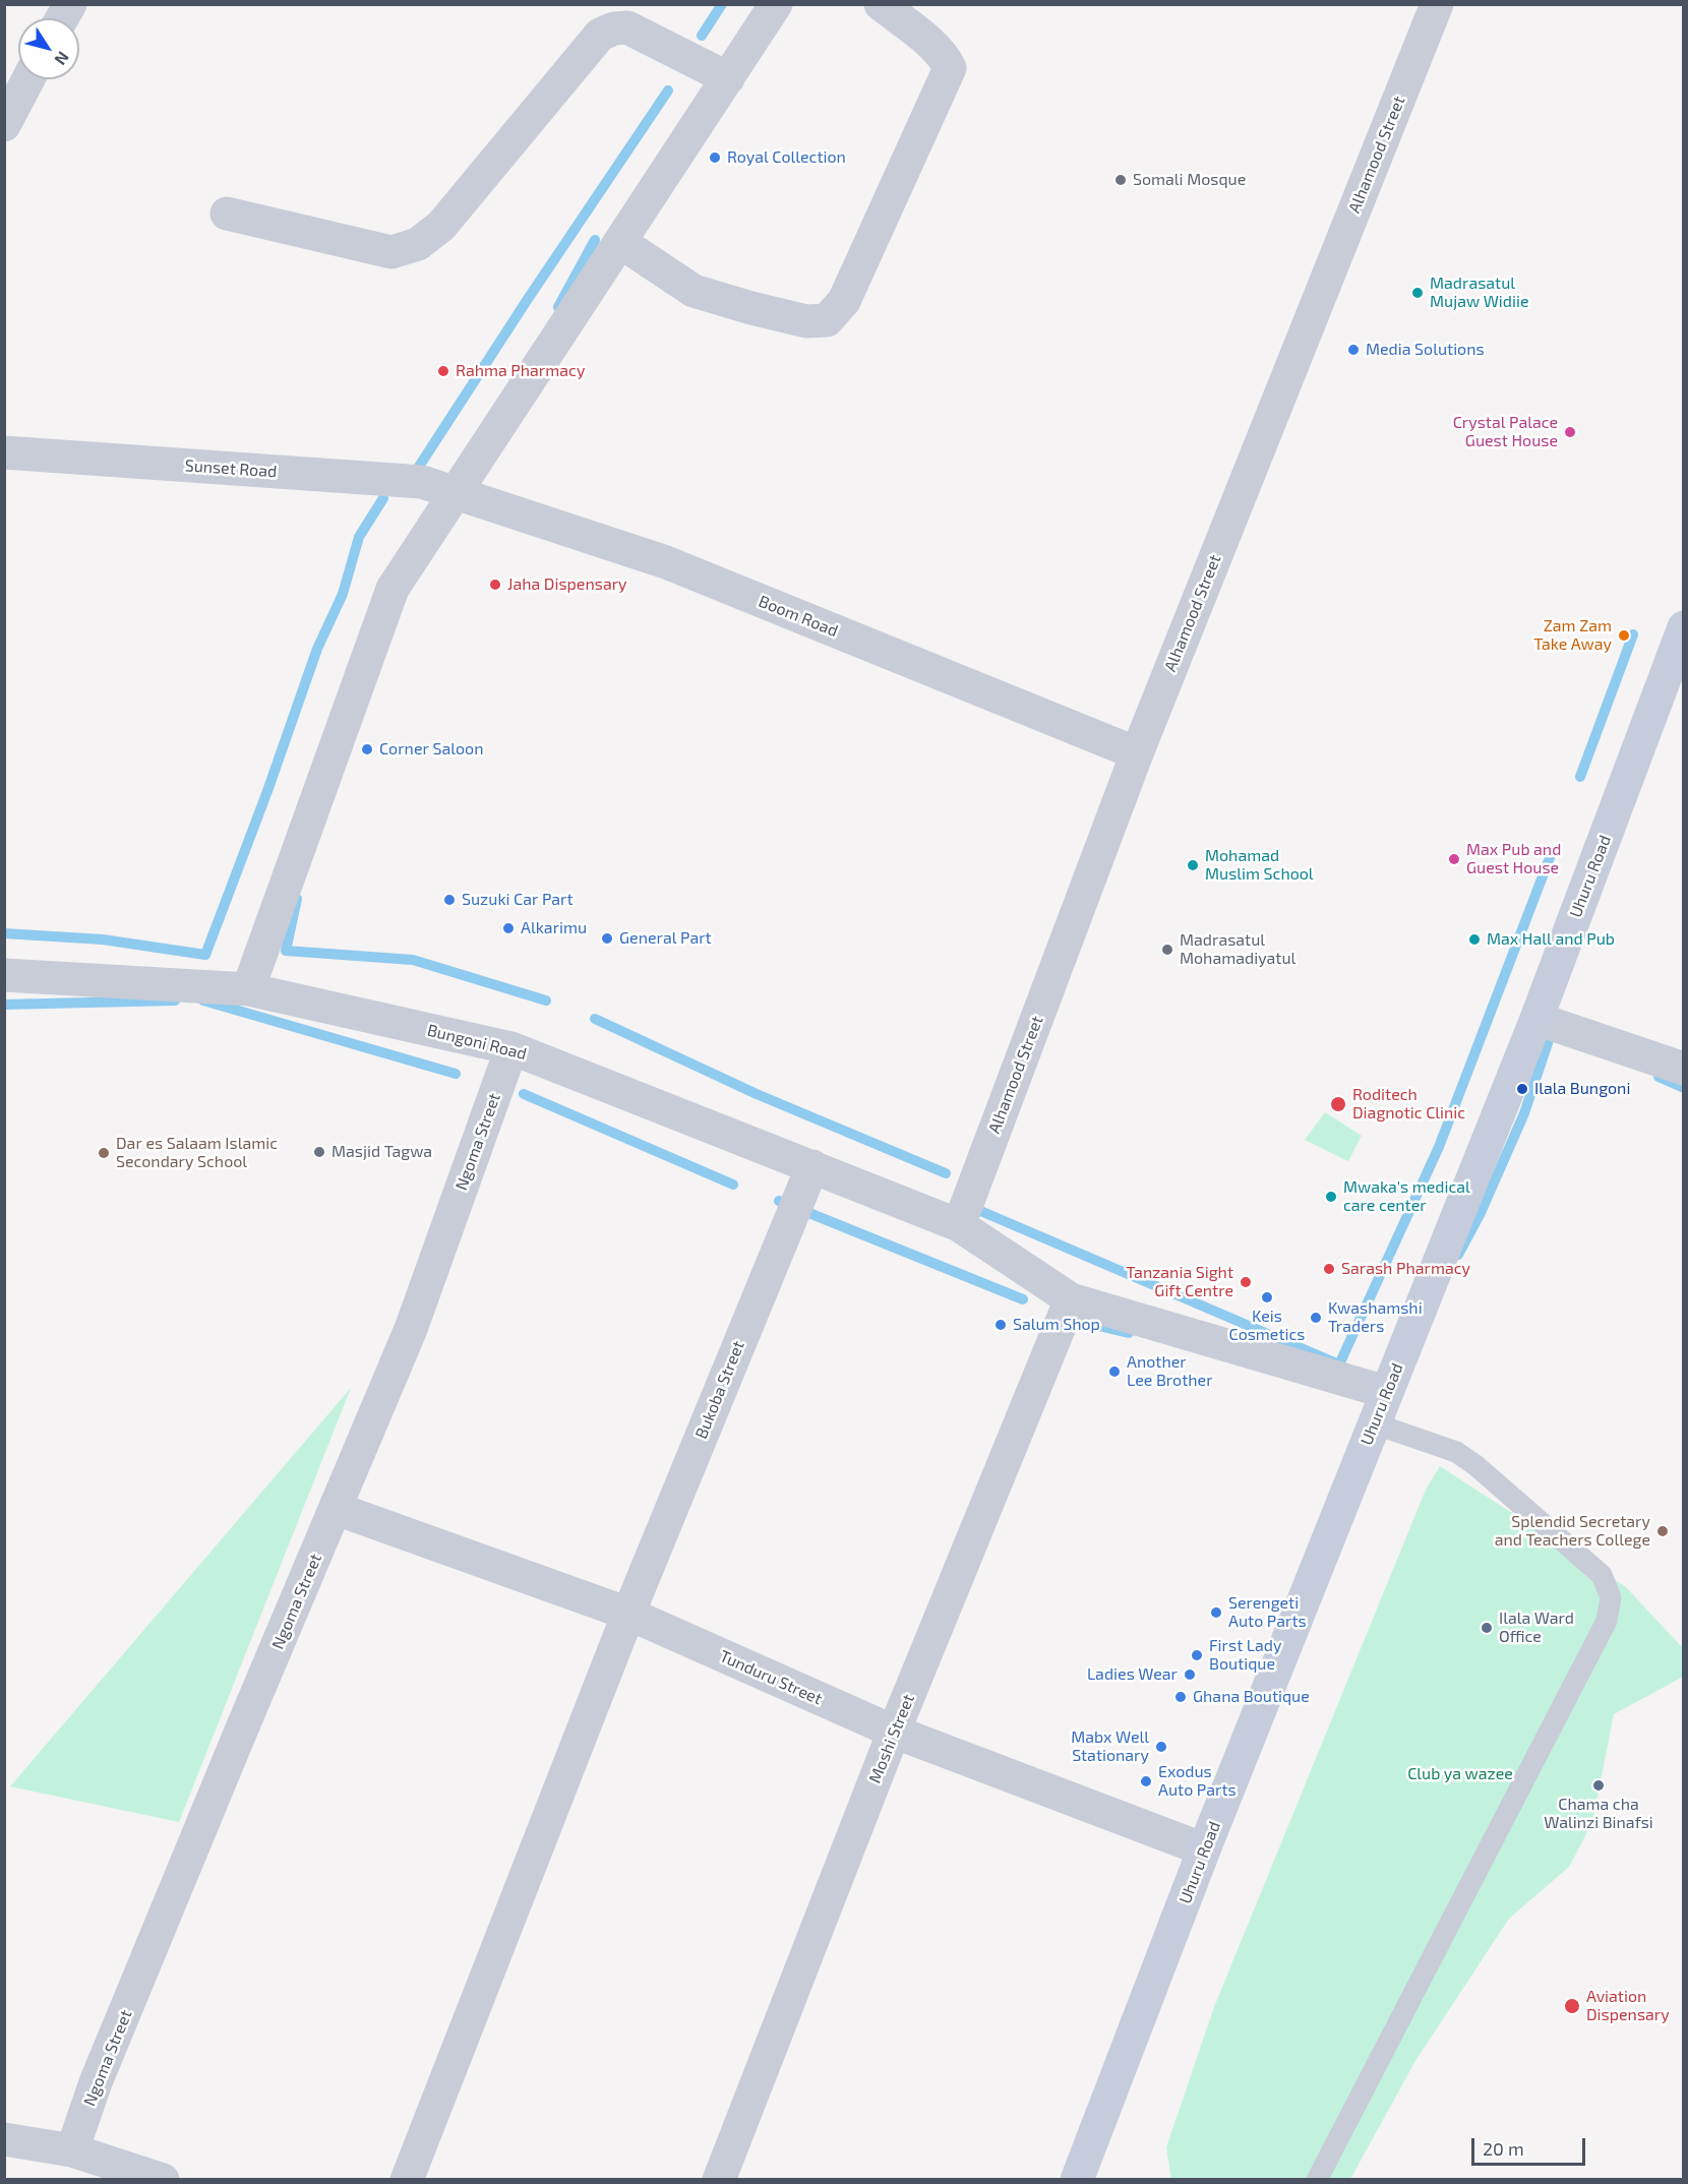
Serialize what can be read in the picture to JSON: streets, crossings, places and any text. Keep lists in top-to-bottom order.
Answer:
{
  "streets": {
    "main road": ["Uhuru Road"],
    "street": [
      "Alhamood Street",
      "Sunset Road",
      "Boom Road",
      "Bungoni Road",
      "Ngoma Street",
      "Bukoba Street",
      "Tunduru Street",
      "Moshi Street"
    ]
  },
  "crossings": [
    ["Alhamood Street", "Boom Road"],
    ["Alhamood Street", "Bungoni Road"],
    ["Sunset Road", "Boom Road"],
    ["Uhuru Road", "Bungoni Road"],
    ["Uhuru Road", "Tunduru Street"],
    ["Bungoni Road", "Ngoma Street"],
    ["Bungoni Road", "Bukoba Street"],
    ["Bungoni Road", "Moshi Street"],
    ["Ngoma Street", "Tunduru Street"],
    ["Bukoba Street", "Tunduru Street"],
    ["Tunduru Street", "Moshi Street"]
  ],
  "parks": ["Club ya wazee"],
  "places": [
    "Royal Collection",
    "Somali Mosque",
    "Madrasatul Mujaw Widiie",
    "Media Solutions",
    "Rahma Pharmacy",
    "Crystal Palace Guest House",
    "Jaha Dispensary",
    "Zam Zam Take Away",
    "Corner Saloon",
    "Max Pub and Guest House",
    "Mohamad Muslim School",
    "Suzuki Car Part",
    "Alkarimu",
    "General Part",
    "Max Hall and Pub",
    "Madrasatul Mohamadiyatul",
    "Ilala Bungoni",
    "Roditech Diagnotic Clinic",
    "Masjid Tagwa",
    "Dar es Salaam Islamic Secondary School",
    "Mwaka's medical care center",
    "Sarash Pharmacy",
    "Tanzania Sight Gift Centre",
    "Keis Cosmetics",
    "Kwashamshi Traders",
    "Salum Shop",
    "Another Lee Brother",
    "Splendid Secretary and Teachers College",
    "Serengeti Auto Parts",
    "Ilala Ward Office",
    "First Lady Boutique",
    "Ladies Wear",
    "Ghana Boutique",
    "Mabx Well Stationary",
    "Exodus Auto Parts",
    "Chama cha Walinzi Binafsi",
    "Aviation Dispensary"
  ],
  "scale_bar": "20 m",
  "north": "bottom right"
}
